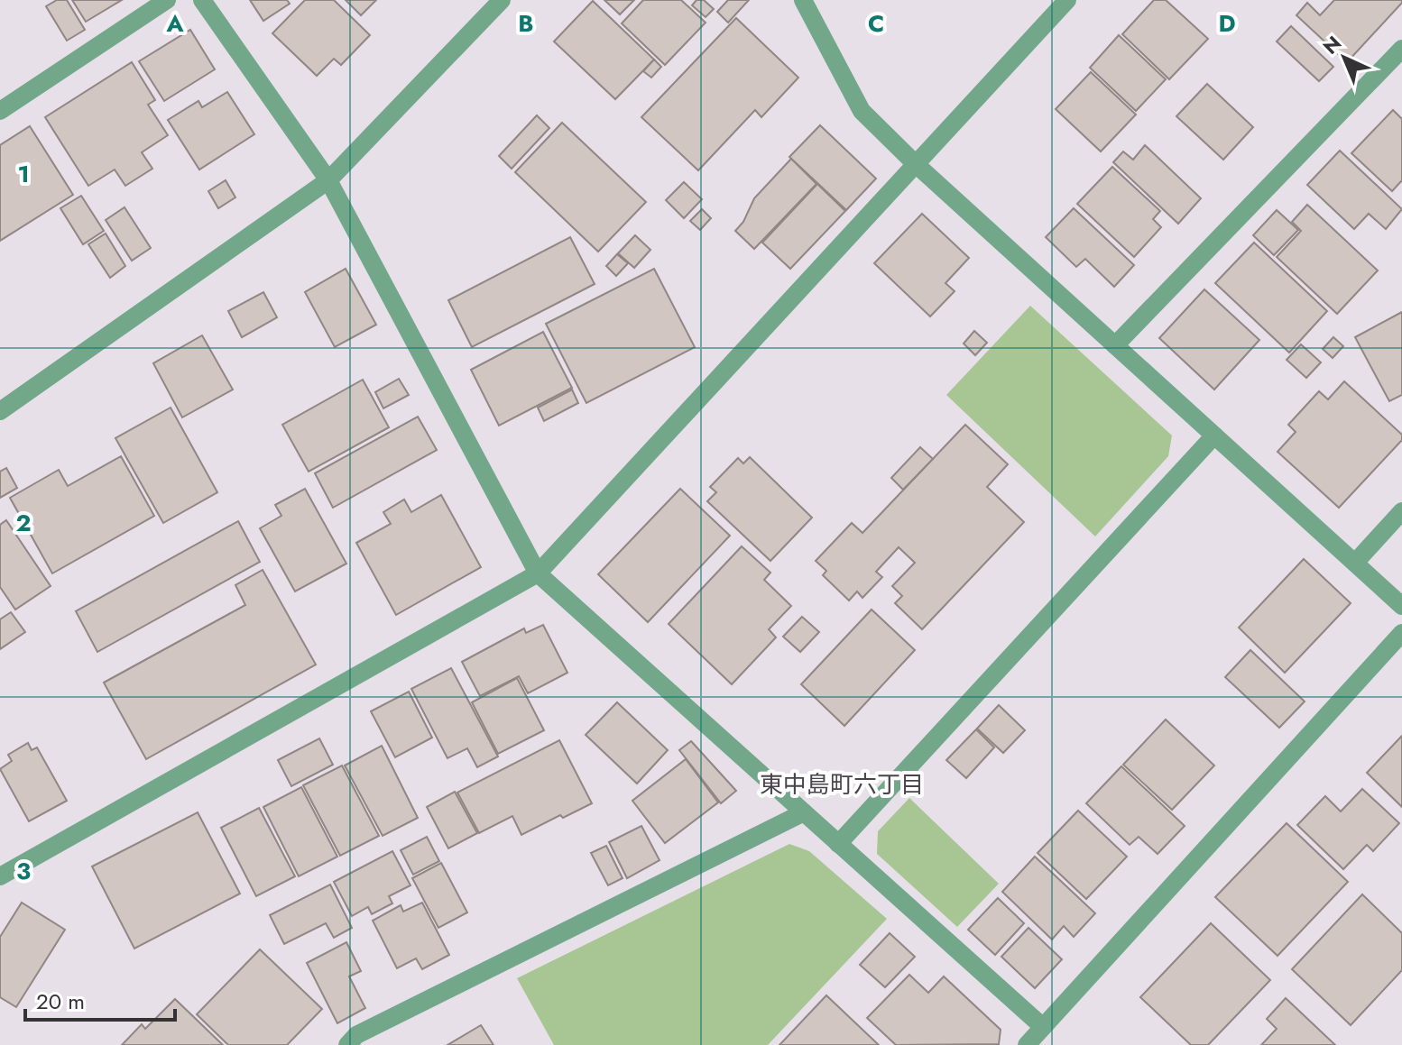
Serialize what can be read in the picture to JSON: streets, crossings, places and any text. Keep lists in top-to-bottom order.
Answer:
{
  "districts": ["東中島町六丁目"],
  "scale_bar": "20 m",
  "north": "top left",
  "grid": {
    "columns": [
      "A",
      "B",
      "C",
      "D"
    ],
    "rows": ["1", "2", "3"]
  }
}
